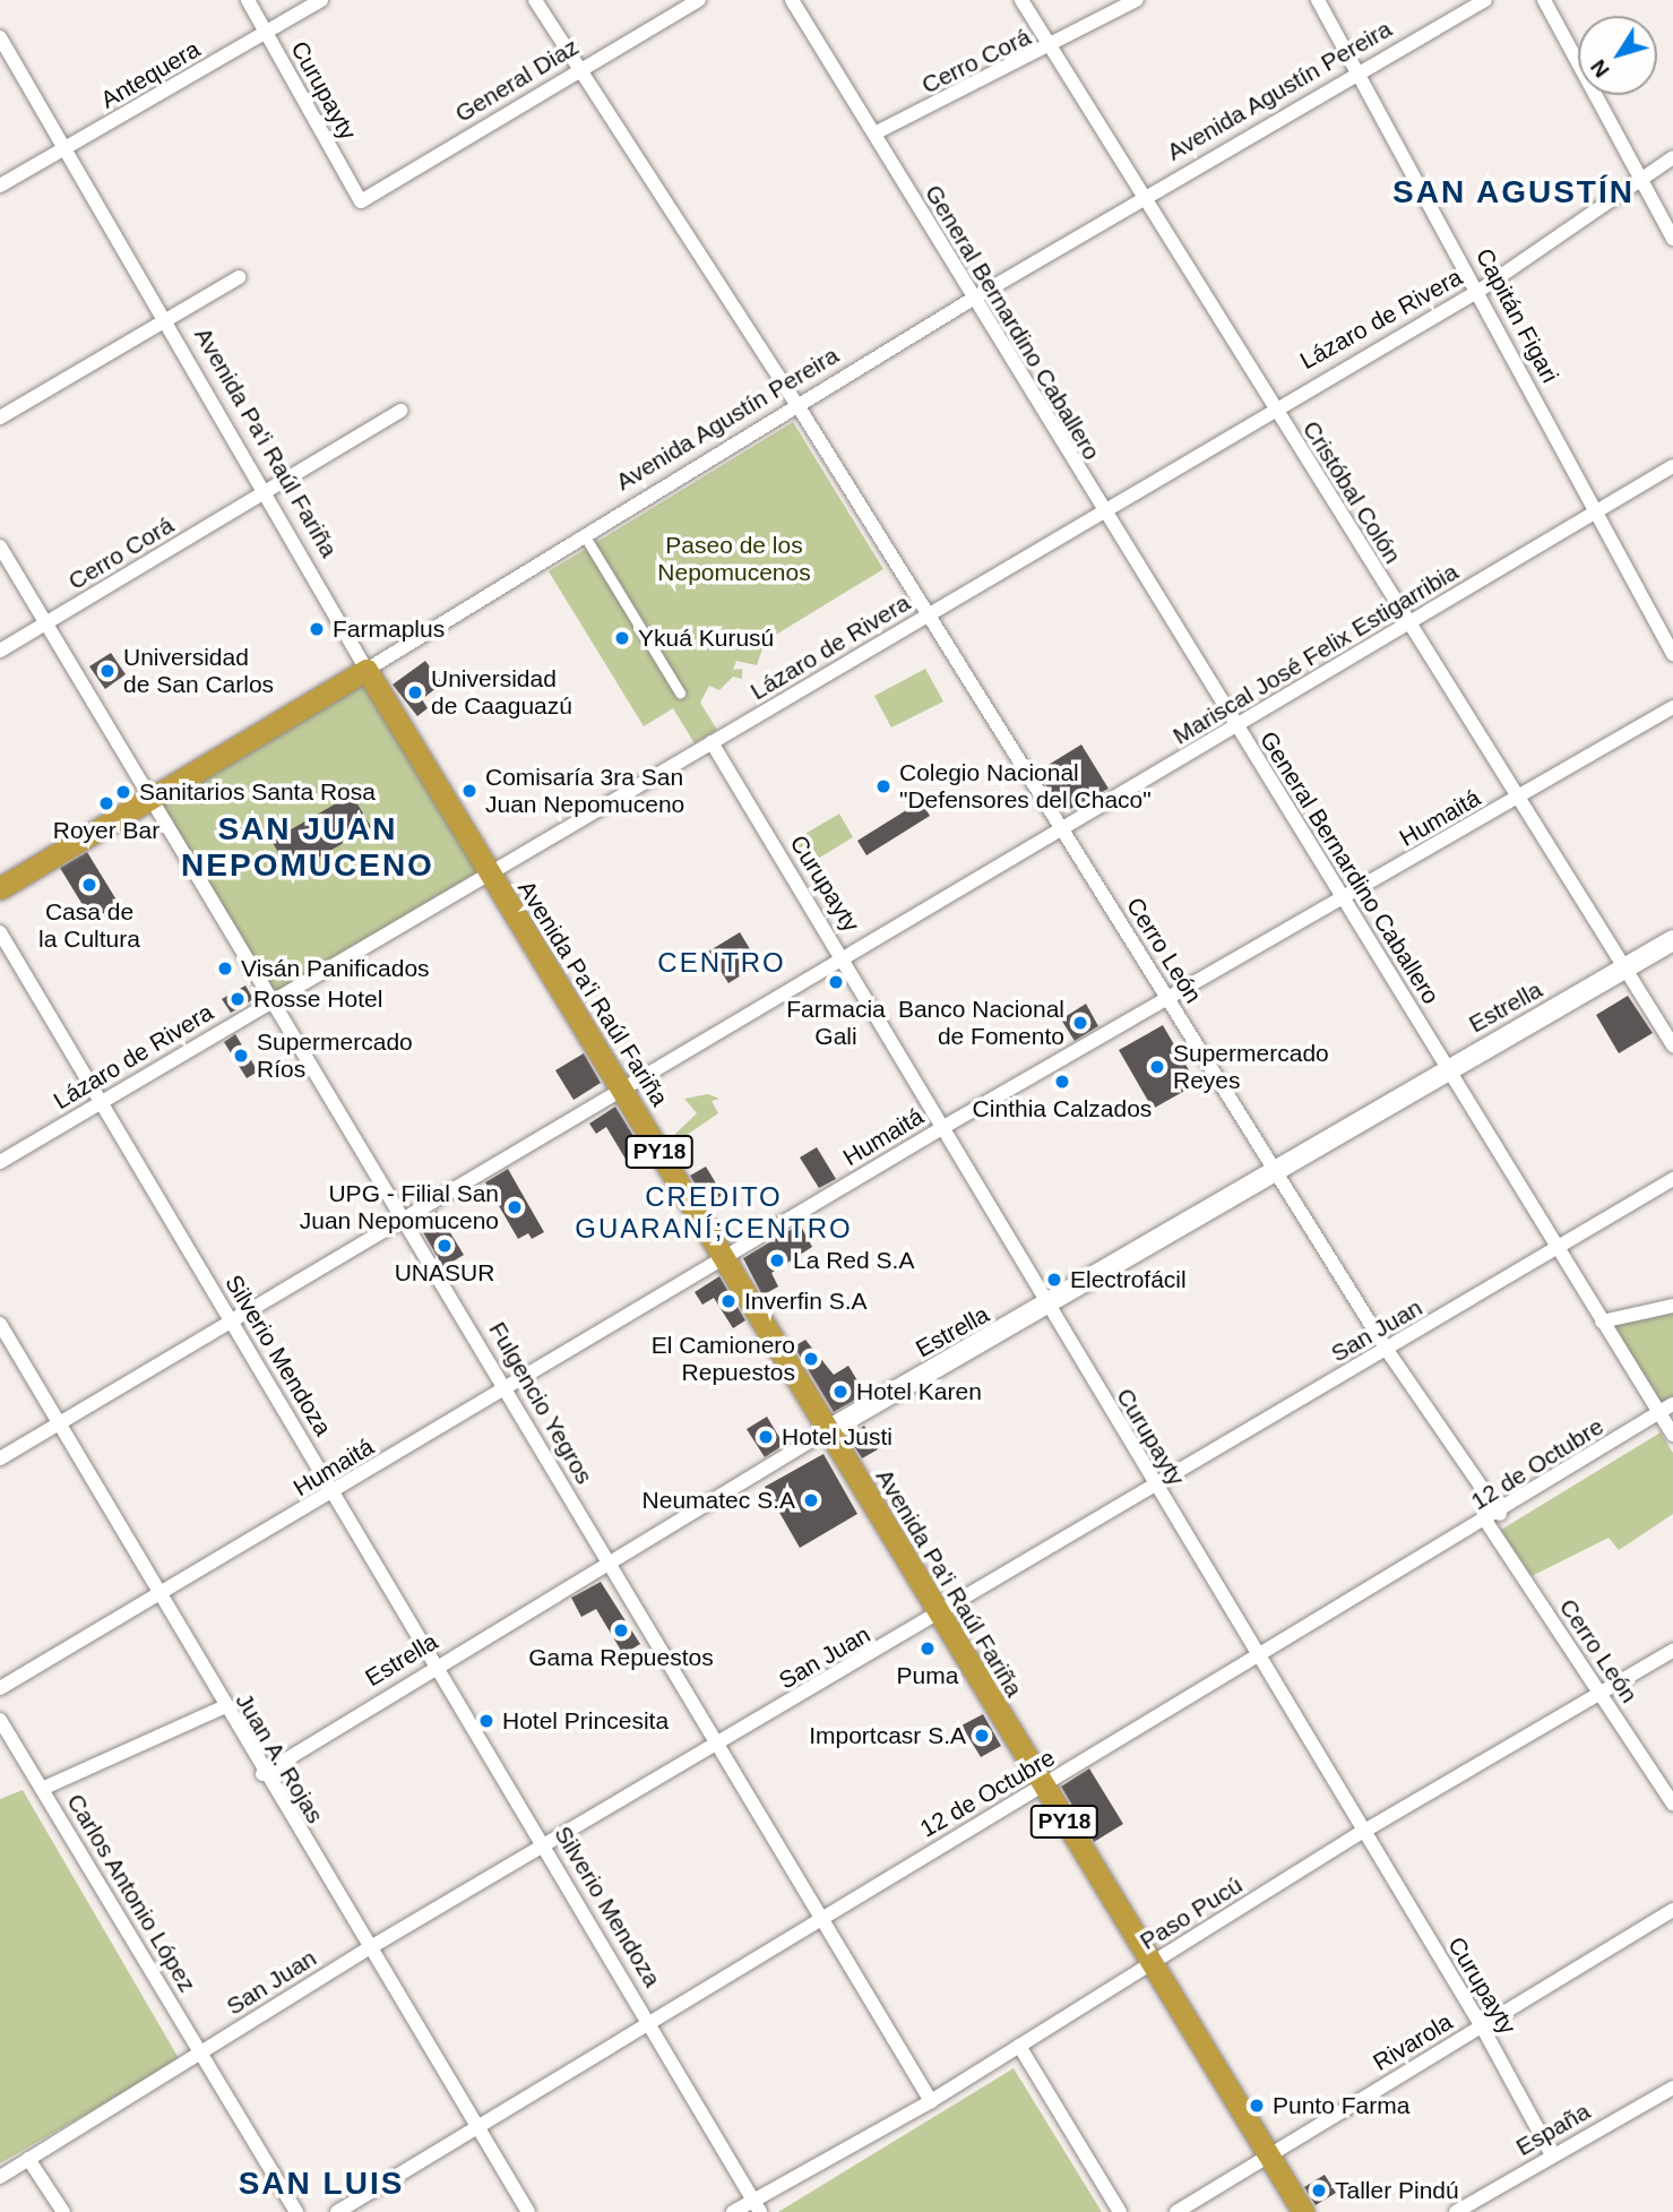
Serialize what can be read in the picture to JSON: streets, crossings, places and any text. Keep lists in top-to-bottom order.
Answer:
{
  "streets": {
    "highway": ["Avenida Agustín Pereira", "Avenida Pa'i Raúl Fariña", "PY18"],
    "main road": ["Estrella"],
    "street": [
      "Cerro Corá",
      "Antequera",
      "General Diaz",
      "Curupayty",
      "Capitán Figari",
      "Lázaro de Rivera",
      "General Bernardino Caballero",
      "Cristóbal Colón",
      "Mariscal José Felix Estigarribia",
      "Humaitá",
      "Cerro León",
      "San Juan",
      "Silverio Mendoza",
      "Fulgencio Yegros",
      "12 de Octubre",
      "Juan A. Rojas",
      "Carlos Antonio López",
      "Paso Pucú",
      "Rivarola",
      "España"
    ]
  },
  "crossings": [
    ["Cerro Corá", "General Bernardino Caballero"],
    ["Cerro Corá", "Avenida Pa'i Raúl Fariña"],
    ["Cerro Corá", "Cristóbal Colón"],
    ["Cerro Corá", "Fulgencio Yegros"],
    ["Antequera", "Curupayty"],
    ["Antequera", "Avenida Pa'i Raúl Fariña"],
    ["General Diaz", "Curupayty"],
    ["General Diaz", "Cerro León"],
    ["Curupayty", "Lázaro de Rivera"],
    ["Curupayty", "Mariscal José Felix Estigarribia"],
    ["Curupayty", "Humaitá"],
    ["Curupayty", "Estrella"],
    ["Curupayty", "San Juan"],
    ["Curupayty", "12 de Octubre"],
    ["Curupayty", "Paso Pucú"],
    ["Curupayty", "Rivarola"],
    ["Curupayty", "España"],
    ["Avenida Agustín Pereira", "Capitán Figari"],
    ["Avenida Agustín Pereira", "General Bernardino Caballero"],
    ["Avenida Agustín Pereira", "Avenida Pa'i Raúl Fariña"],
    ["Avenida Agustín Pereira", "Cristóbal Colón"],
    ["Avenida Agustín Pereira", "Cerro León"],
    ["Avenida Agustín Pereira", "Fulgencio Yegros"],
    ["Capitán Figari", "Lázaro de Rivera"],
    ["Capitán Figari", "Mariscal José Felix Estigarribia"],
    ["Lázaro de Rivera", "General Bernardino Caballero"],
    ["Lázaro de Rivera", "Avenida Pa'i Raúl Fariña"],
    ["Lázaro de Rivera", "Cristóbal Colón"],
    ["Lázaro de Rivera", "Cerro León"],
    ["Lázaro de Rivera", "Silverio Mendoza"],
    ["Lázaro de Rivera", "Fulgencio Yegros"],
    ["General Bernardino Caballero", "Mariscal José Felix Estigarribia"],
    ["General Bernardino Caballero", "Humaitá"],
    ["General Bernardino Caballero", "Estrella"],
    ["General Bernardino Caballero", "San Juan"],
    ["General Bernardino Caballero", "12 de Octubre"],
    ["Avenida Pa'i Raúl Fariña", "Mariscal José Felix Estigarribia"],
    ["Avenida Pa'i Raúl Fariña", "Humaitá"],
    ["Avenida Pa'i Raúl Fariña", "Estrella"],
    ["Avenida Pa'i Raúl Fariña", "San Juan"],
    ["Avenida Pa'i Raúl Fariña", "12 de Octubre"],
    ["Avenida Pa'i Raúl Fariña", "Paso Pucú"],
    ["Avenida Pa'i Raúl Fariña", "Rivarola"],
    ["Cristóbal Colón", "Mariscal José Felix Estigarribia"],
    ["Cristóbal Colón", "Humaitá"],
    ["Cristóbal Colón", "Estrella"],
    ["Mariscal José Felix Estigarribia", "Cerro León"],
    ["Mariscal José Felix Estigarribia", "Silverio Mendoza"],
    ["Mariscal José Felix Estigarribia", "Fulgencio Yegros"],
    ["Mariscal José Felix Estigarribia", "Juan A. Rojas"],
    ["Humaitá", "Cerro León"],
    ["Humaitá", "Silverio Mendoza"],
    ["Humaitá", "Fulgencio Yegros"],
    ["Humaitá", "Juan A. Rojas"],
    ["Cerro León", "Estrella"],
    ["Cerro León", "San Juan"],
    ["Cerro León", "12 de Octubre"],
    ["Cerro León", "Paso Pucú"],
    ["Estrella", "Silverio Mendoza"],
    ["Estrella", "Fulgencio Yegros"],
    ["Estrella", "Juan A. Rojas"],
    ["San Juan", "Silverio Mendoza"],
    ["San Juan", "Fulgencio Yegros"],
    ["San Juan", "Juan A. Rojas"],
    ["San Juan", "Carlos Antonio López"],
    ["Silverio Mendoza", "12 de Octubre"],
    ["Silverio Mendoza", "Paso Pucú"],
    ["Fulgencio Yegros", "12 de Octubre"],
    ["Fulgencio Yegros", "Paso Pucú"],
    ["12 de Octubre", "Juan A. Rojas"]
  ],
  "districts": [
    "SAN AGUSTÍN",
    "SAN JUAN NEPOMUCENO",
    "CENTRO",
    "CREDITO GUARANÍ;CENTRO",
    "SAN LUIS"
  ],
  "parks": ["Paseo de los Nepomucenos"],
  "places": [
    "Farmaplus",
    "Ykuá Kurusú",
    "Universidad de San Carlos",
    "Universidad de Caaguazú",
    "Colegio Nacional \"Defensores del Chaco\"",
    "Comisaría 3ra San Juan Nepomuceno",
    "Sanitarios Santa Rosa",
    "Royer Bar",
    "Casa de la Cultura",
    "Visán Panificados",
    "Farmacia Gali",
    "Rosse Hotel",
    "Banco Nacional de Fomento",
    "Supermercado Ríos",
    "Supermercado Reyes",
    "Cinthia Calzados",
    "UPG - Filial San Juan Nepomuceno",
    "UNASUR",
    "La Red S.A",
    "Electrofácil",
    "Inverfin S.A",
    "El Camionero Repuestos",
    "Hotel Karen",
    "Hotel Justi",
    "Neumatec S.A",
    "Gama Repuestos",
    "Puma",
    "Hotel Princesita",
    "Importcasr S.A",
    "Punto Farma",
    "Taller Pindú"
  ],
  "north": "bottom left"
}
